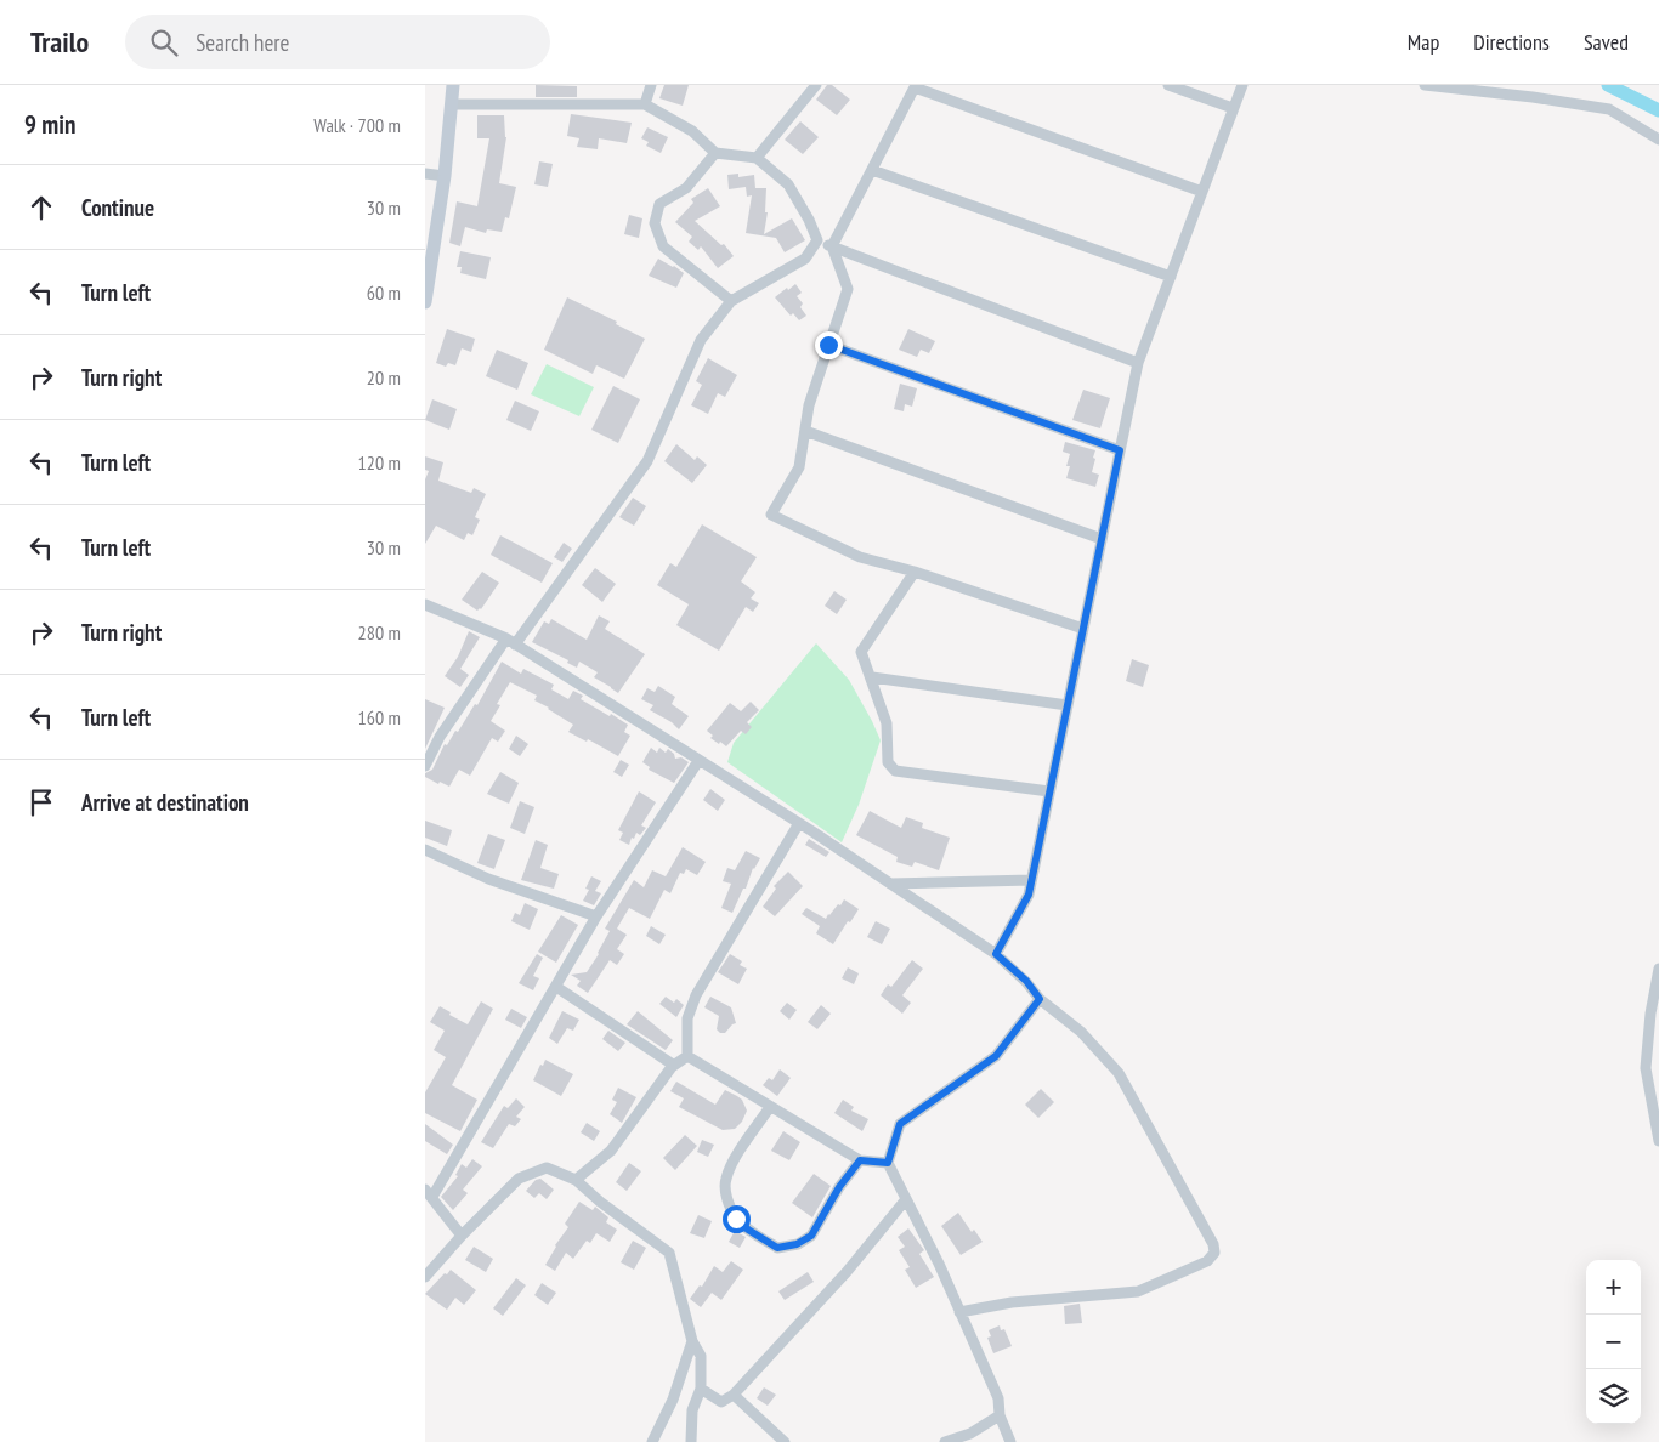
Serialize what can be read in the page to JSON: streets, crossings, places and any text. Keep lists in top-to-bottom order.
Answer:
{
  "page": {
    "header": "Trailo",
    "search": "Search here",
    "nav": ["Map", "Directions", "Saved"],
    "heading": ["9 min", "Walk · 700 m"],
    "list": [
      ["Continue", "30 m"],
      ["Turn left", "60 m"],
      ["Turn right", "20 m"],
      ["Turn left", "120 m"],
      ["Turn left", "30 m"],
      ["Turn right", "280 m"],
      ["Turn left", "160 m"],
      "Arrive at destination"
    ],
    "map_buttons": ["+", "−"]
  }
}
